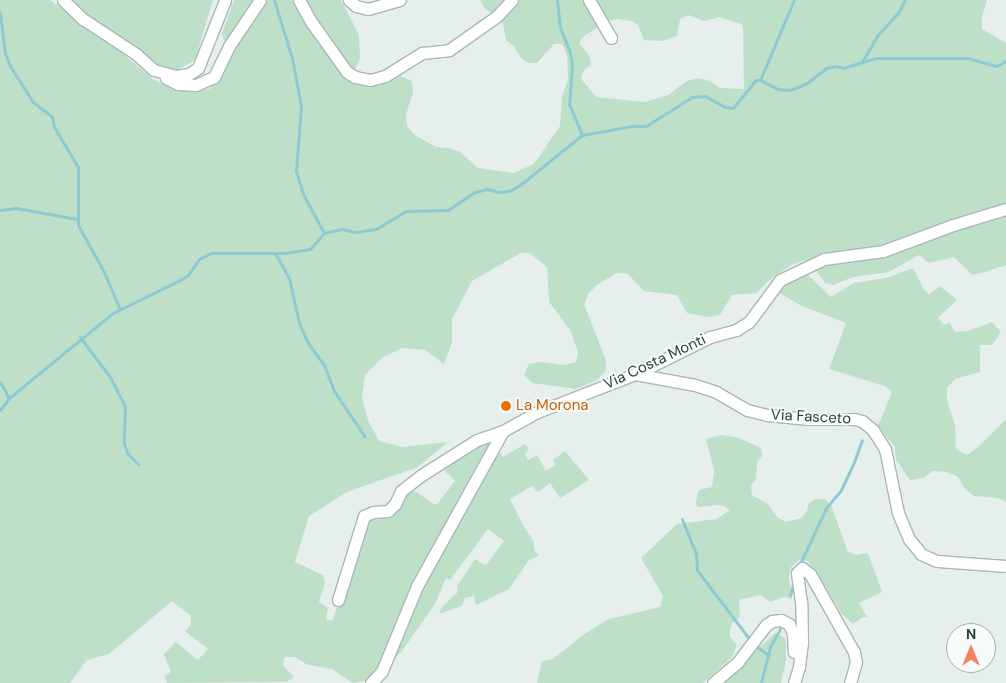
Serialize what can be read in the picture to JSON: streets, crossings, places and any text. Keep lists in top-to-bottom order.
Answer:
{
  "streets": {
    "street": ["Via Costa Monti", "Via Fasceto"]
  },
  "crossings": [
    ["Via Costa Monti", "Via Fasceto"]
  ],
  "places": ["La Morona"],
  "north": "top"
}
